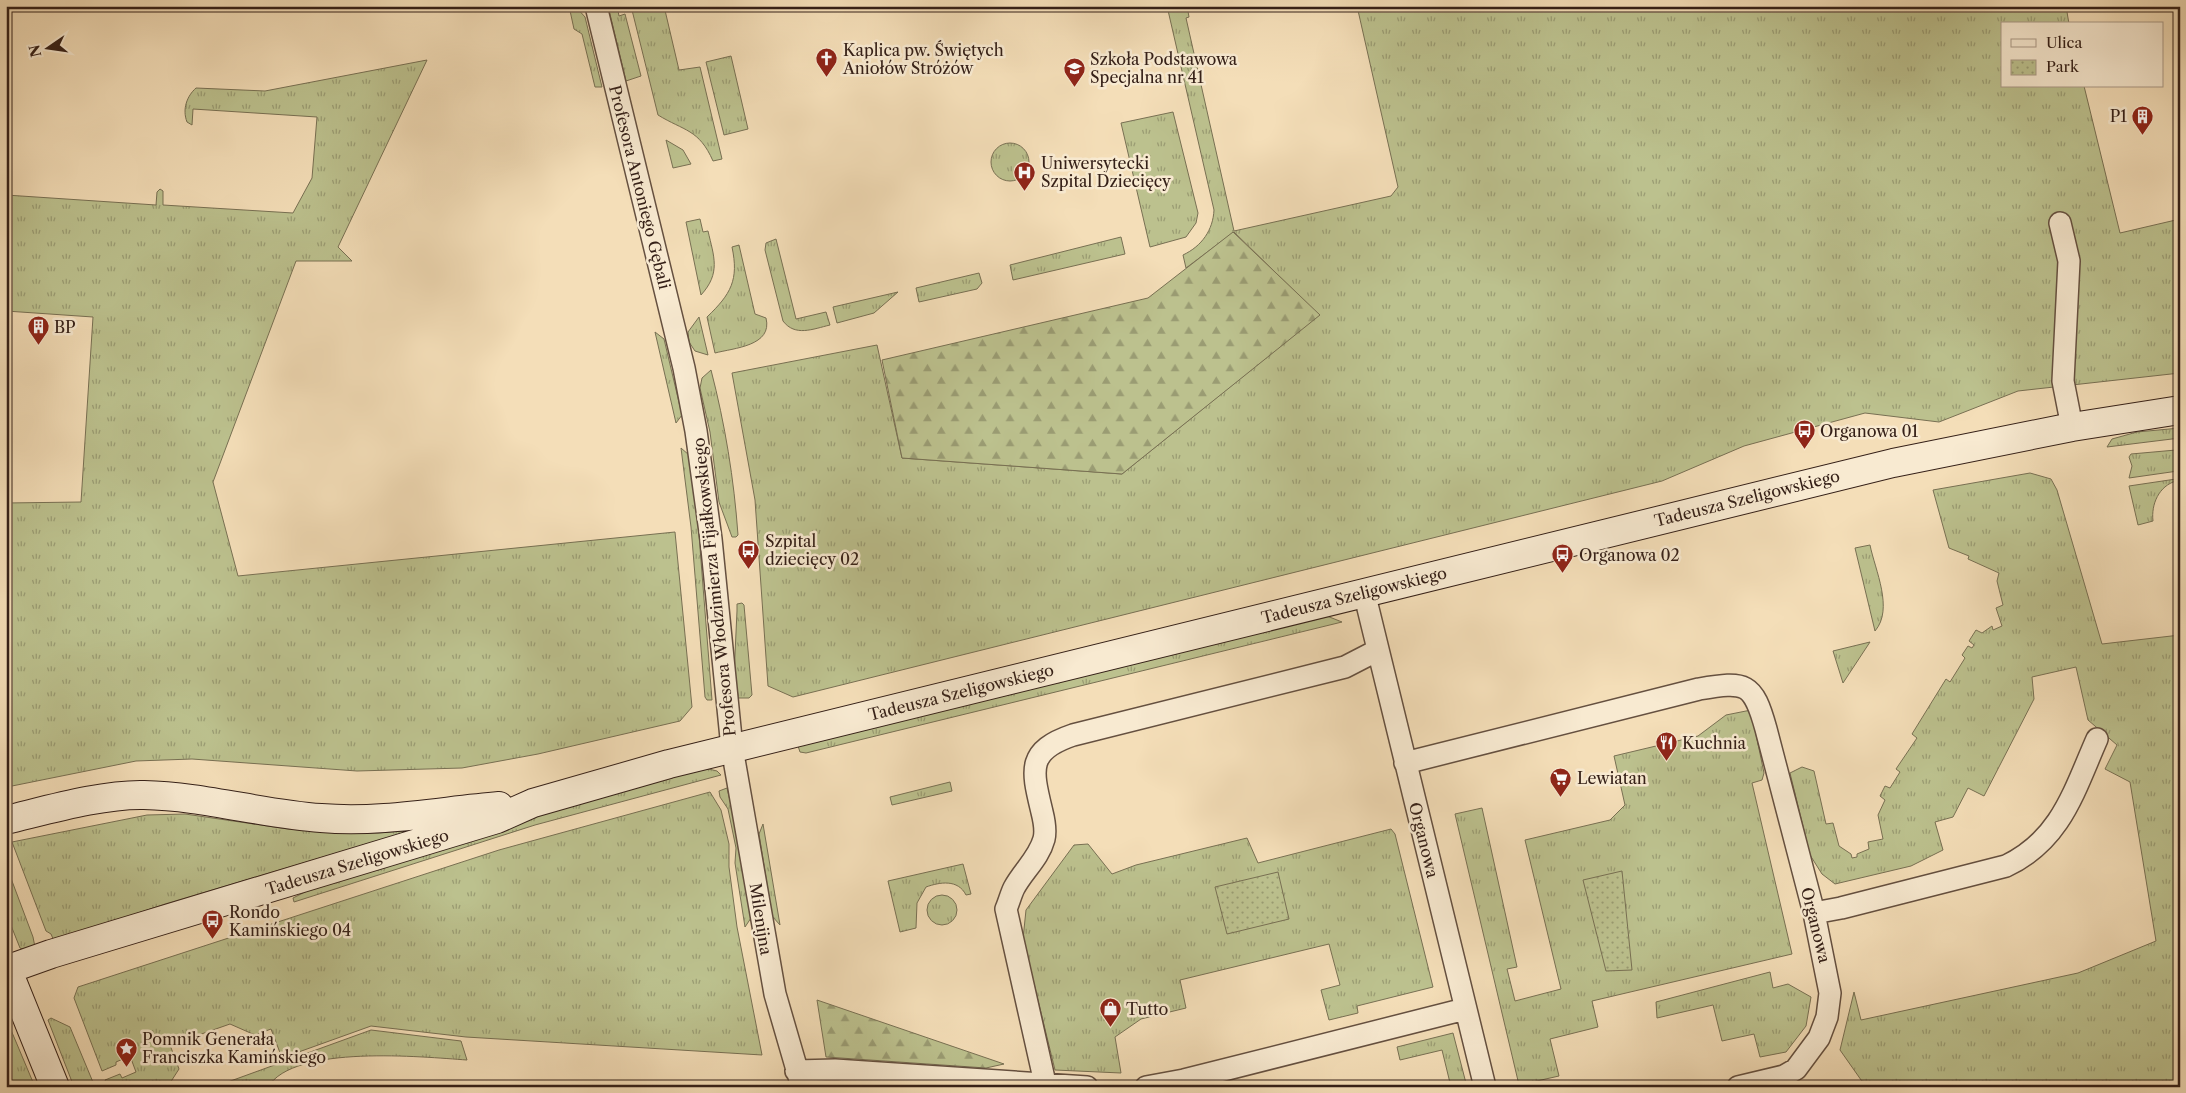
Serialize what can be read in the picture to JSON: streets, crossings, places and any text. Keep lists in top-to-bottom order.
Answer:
{
  "streets": {
    "street": [
      "Profesora Antoniego Gębali",
      "Tadeusza Szeligowskiego",
      "Profesora Włodzimierza Fijałkowskiego",
      "Organowa",
      "Milenijna"
    ]
  },
  "crossings": [
    ["Profesora Antoniego Gębali", "Profesora Włodzimierza Fijałkowskiego"],
    ["Tadeusza Szeligowskiego", "Profesora Włodzimierza Fijałkowskiego"],
    ["Tadeusza Szeligowskiego", "Organowa"],
    ["Tadeusza Szeligowskiego", "Milenijna"],
    ["Profesora Włodzimierza Fijałkowskiego", "Milenijna"]
  ],
  "places": {
    "church": ["Kaplica pw. Świętych Aniołów Stróżów"],
    "school or university": ["Szkoła Podstawowa Specjalna nr 41"],
    "building": ["P1", "BP"],
    "hospital": ["Uniwersytecki Szpital Dziecięcy"],
    "bus stop": [
      "Organowa 01",
      "Szpital dziecięcy 02",
      "Organowa 02",
      "Rondo Kamińskiego 04"
    ],
    "restaurant": ["Kuchnia"],
    "supermarket": ["Lewiatan"],
    "shop": ["Tutto"],
    "place": ["Pomnik Generała Franciszka Kamińskiego"]
  },
  "legend": ["Ulica", "Park"],
  "north": "left"
}
